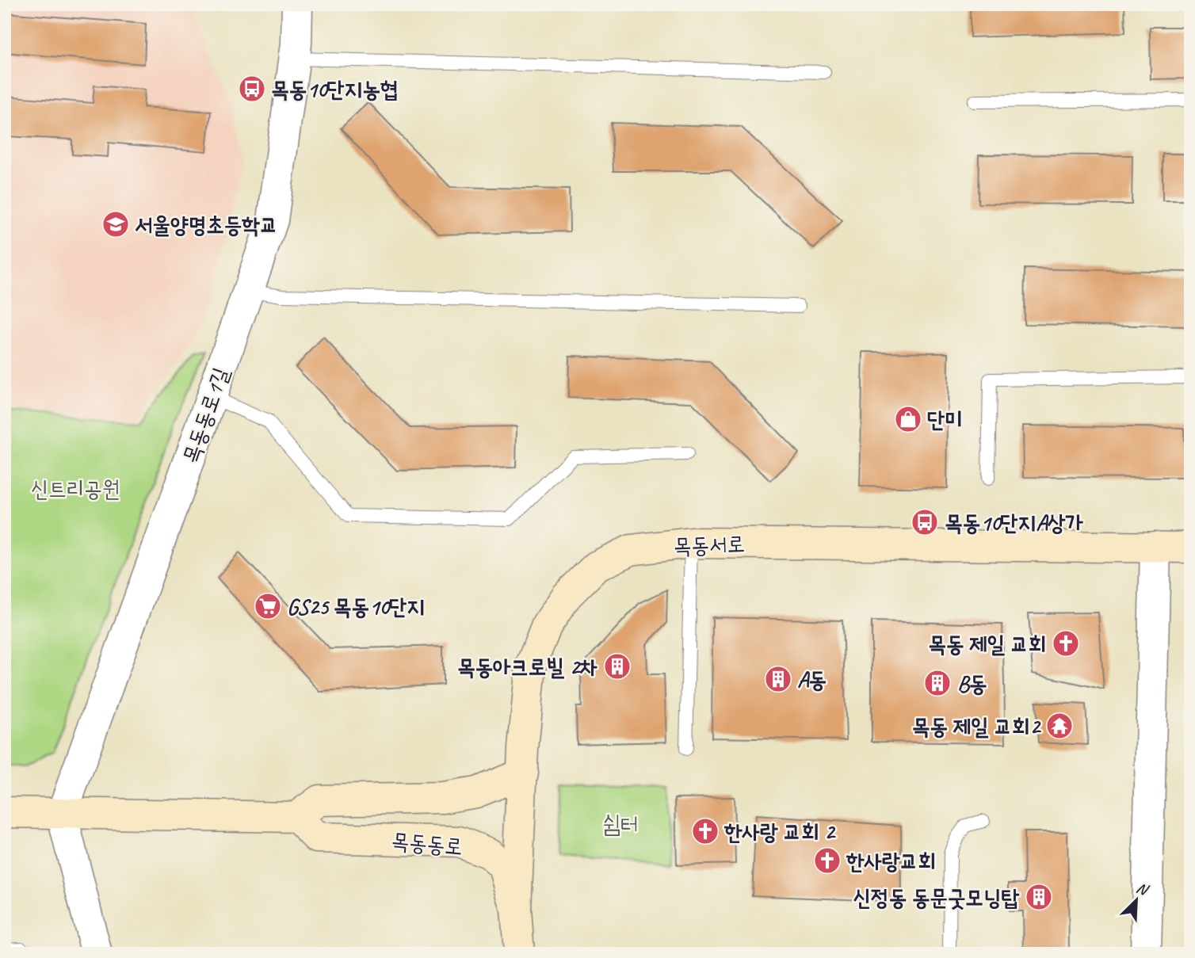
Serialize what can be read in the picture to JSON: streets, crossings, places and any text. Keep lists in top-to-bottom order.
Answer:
{
  "streets": {
    "main road": ["목동서로", "목동동로"],
    "street": ["목동동로1길"]
  },
  "crossings": [
    ["목동서로", "목동동로"]
  ],
  "parks": ["신트리공원", "쉼터"],
  "places": {
    "bus stop": ["목동10단지농협", "목동10단지A상가"],
    "school or university": ["서울양명초등학교"],
    "shop": ["단미"],
    "supermarket": ["GS25 목동10단지"],
    "church": ["목동 제일 교회", "한사랑 교회 2", "한사랑교회"],
    "building": [
      "목동아크로빌 2차",
      "A동",
      "B동",
      "신정동 동문굿모닝탑"
    ],
    "temple": ["목동 제일 교회2"]
  },
  "north": "top right"
}
